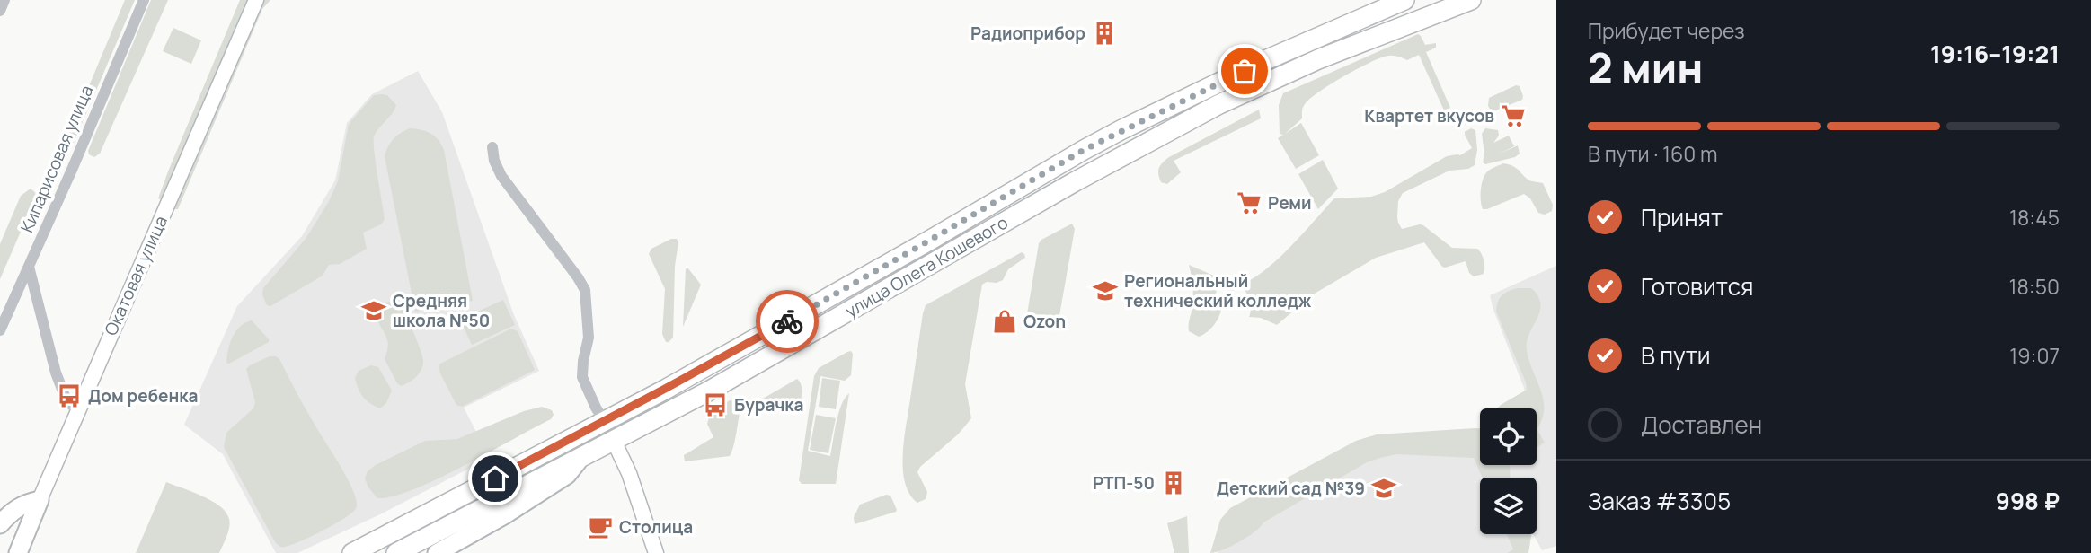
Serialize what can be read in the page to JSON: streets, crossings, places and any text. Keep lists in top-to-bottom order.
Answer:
{
  "streets": {
    "highway": ["улица Олега Кошевого"],
    "main road": ["Окатовая улица"],
    "street": ["Кипарисовая улица"]
  },
  "places": {
    "building": ["Радиоприбор", "РТП-50"],
    "supermarket": ["Квартет вкусов", "Реми"],
    "school or university": ["Региональный технический колледж", "Средняя школа №50", "Детский сад №39"],
    "shop": ["Ozon"],
    "bus stop": ["Дом ребенка", "Бурачка"],
    "cafe": ["Столица"]
  },
  "page": {
    "heading": ["2 мин", "Прибудет через", "19:16–19:21"],
    "panel": ["Заказ #3305", "998 ₽"],
    "bar": "В пути · 160 m",
    "list": [
      ["Принят", "18:45"],
      ["Готовится", "18:50"],
      ["В пути", "19:07"],
      "Доставлен"
    ]
  }
}
